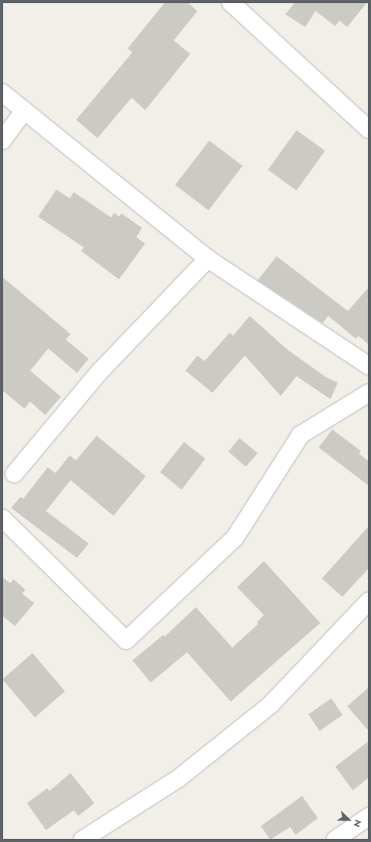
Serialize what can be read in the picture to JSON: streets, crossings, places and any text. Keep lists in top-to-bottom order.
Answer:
{
  "north": "bottom right"
}
